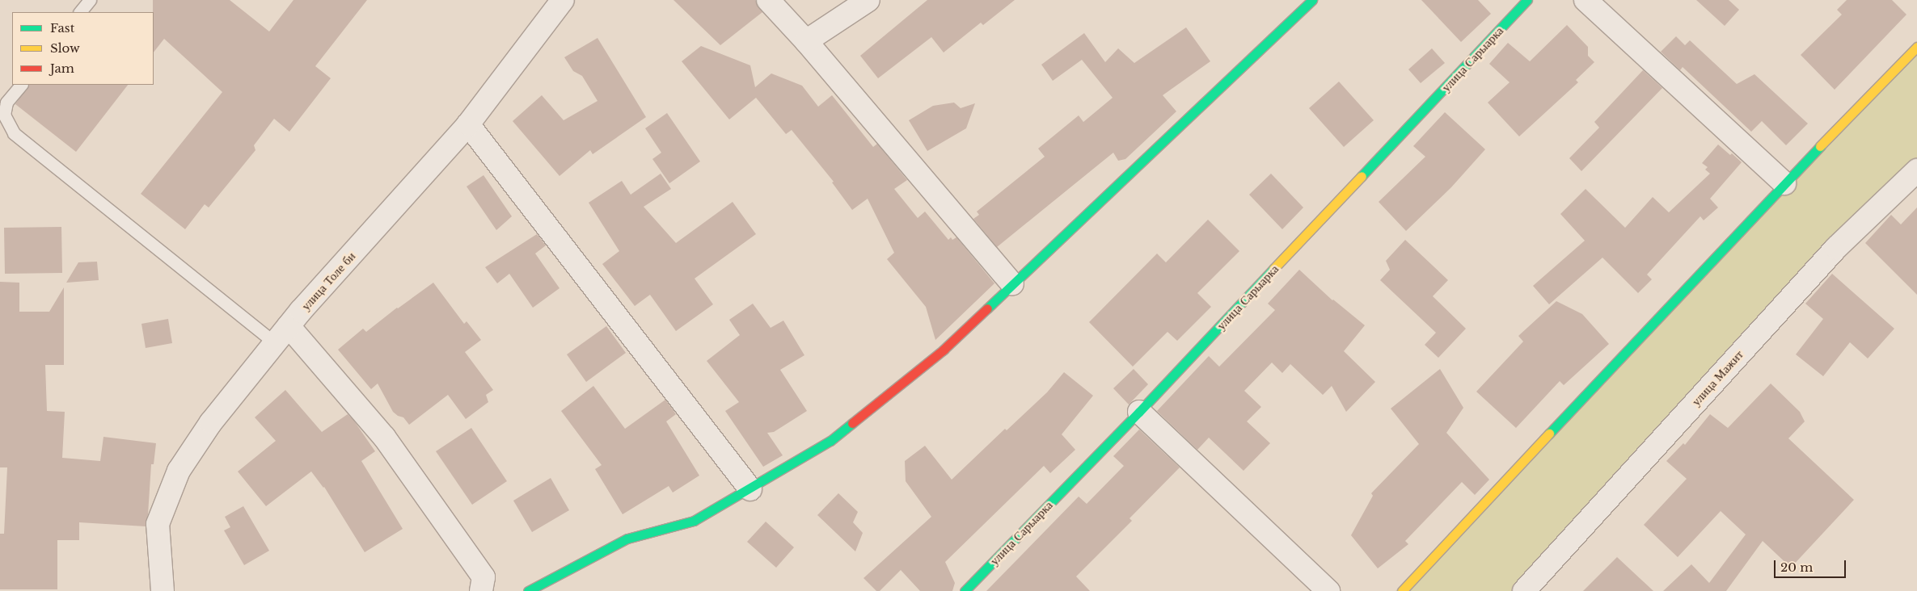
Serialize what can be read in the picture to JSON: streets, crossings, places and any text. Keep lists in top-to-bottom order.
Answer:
{
  "streets": {
    "street": ["улица Сарыарка", "улица Толе би", "улица Мажит"]
  },
  "legend": ["Fast", "Slow", "Jam"],
  "scale_bar": "20 m"
}
